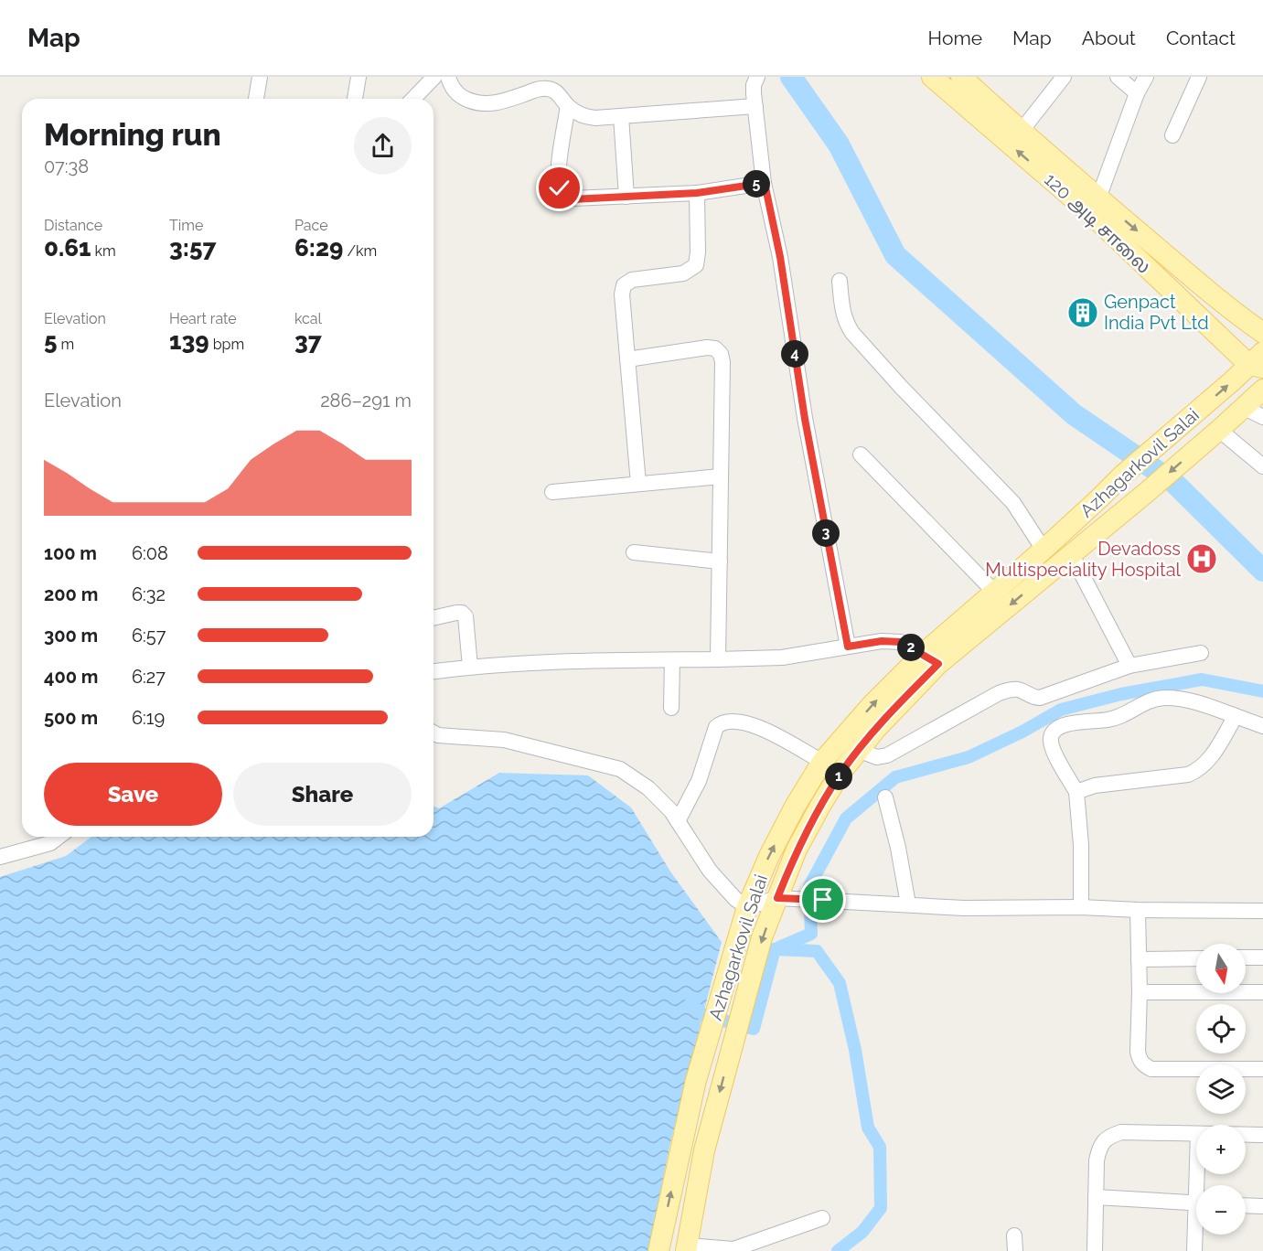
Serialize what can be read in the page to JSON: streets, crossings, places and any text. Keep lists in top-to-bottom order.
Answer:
{
  "streets": {
    "main road": ["120 அடி சாலை", "Azhagarkovil Salai"]
  },
  "crossings": [
    ["120 அடி சாலை", "Azhagarkovil Salai"]
  ],
  "places": {
    "building": ["Genpact India Pvt Ltd"],
    "hospital": ["Devadoss Multispeciality Hospital"]
  },
  "north": "bottom",
  "page": {
    "header": "Map",
    "nav": [
      "Home",
      "Map",
      "About",
      "Contact"
    ],
    "heading": ["Morning run", "07:38"],
    "pins": [
      "5",
      "4",
      "3",
      "2",
      "1"
    ],
    "stats": [
      ["Distance", "0.61 km"],
      ["Time", "3:57"],
      ["Pace", "6:29 /km"],
      ["Elevation", "5 m"],
      ["Heart rate", "139 bpm"],
      ["kcal", "37"]
    ],
    "chart": ["Elevation", "286–291 m"],
    "list": [
      {
        "name": "100 m",
        "note": "6:08"
      },
      {
        "name": "200 m",
        "note": "6:32"
      },
      {
        "name": "300 m",
        "note": "6:57"
      },
      {
        "name": "400 m",
        "note": "6:27"
      },
      {
        "name": "500 m",
        "note": "6:19"
      }
    ],
    "buttons": ["Save", "Share"],
    "map_buttons": ["+", "−"]
  }
}
